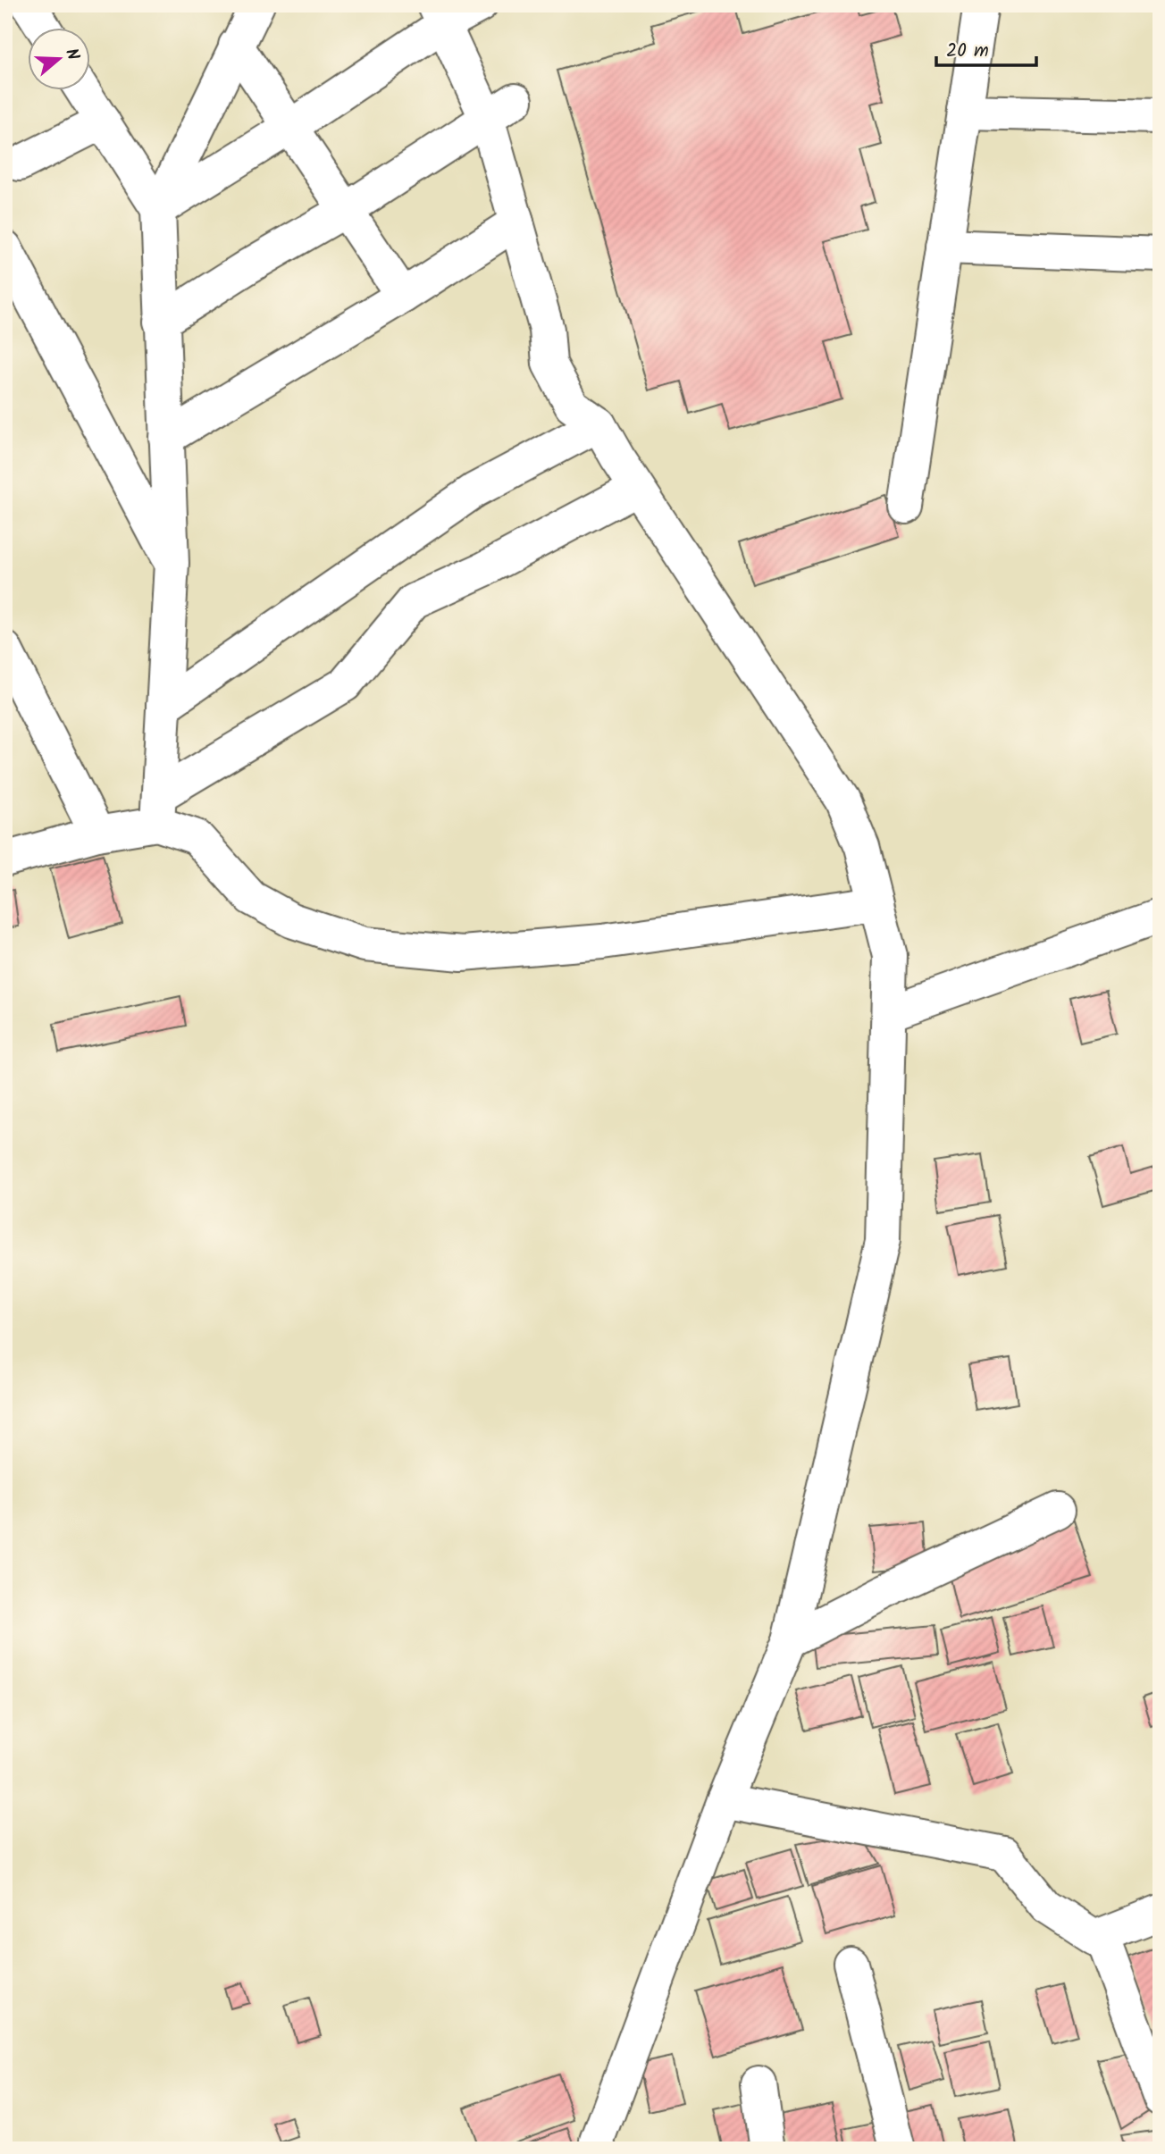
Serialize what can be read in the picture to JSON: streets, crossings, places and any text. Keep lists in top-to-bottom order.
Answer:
{
  "scale_bar": "20 m",
  "north": "right"
}
